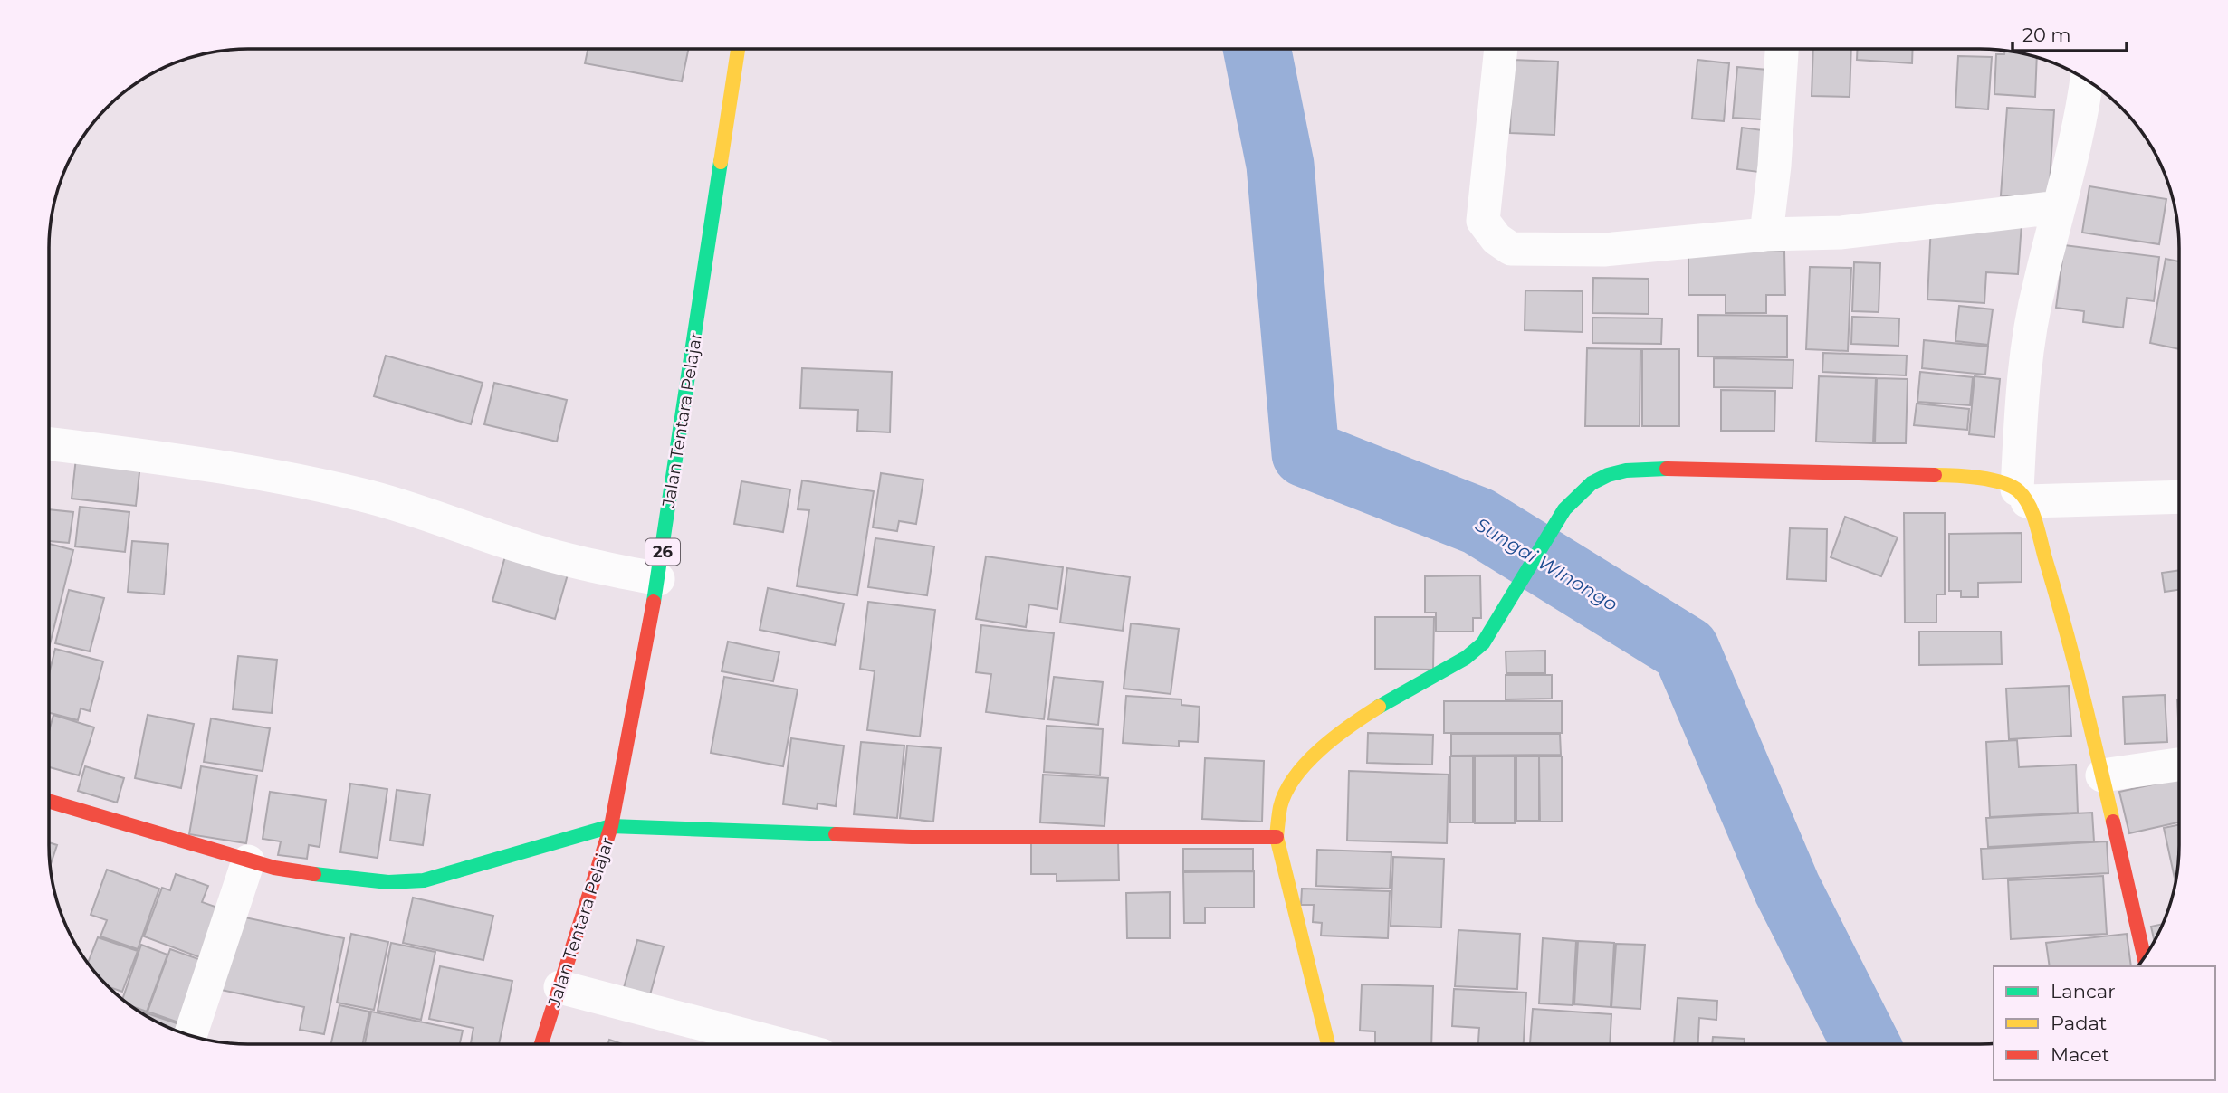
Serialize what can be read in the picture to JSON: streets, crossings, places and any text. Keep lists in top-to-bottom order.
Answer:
{
  "streets": {
    "street": ["Jalan Tentara Pelajar", "26"]
  },
  "water": ["Sungai WInongo"],
  "legend": ["Lancar", "Padat", "Macet"],
  "scale_bar": "20 m"
}
